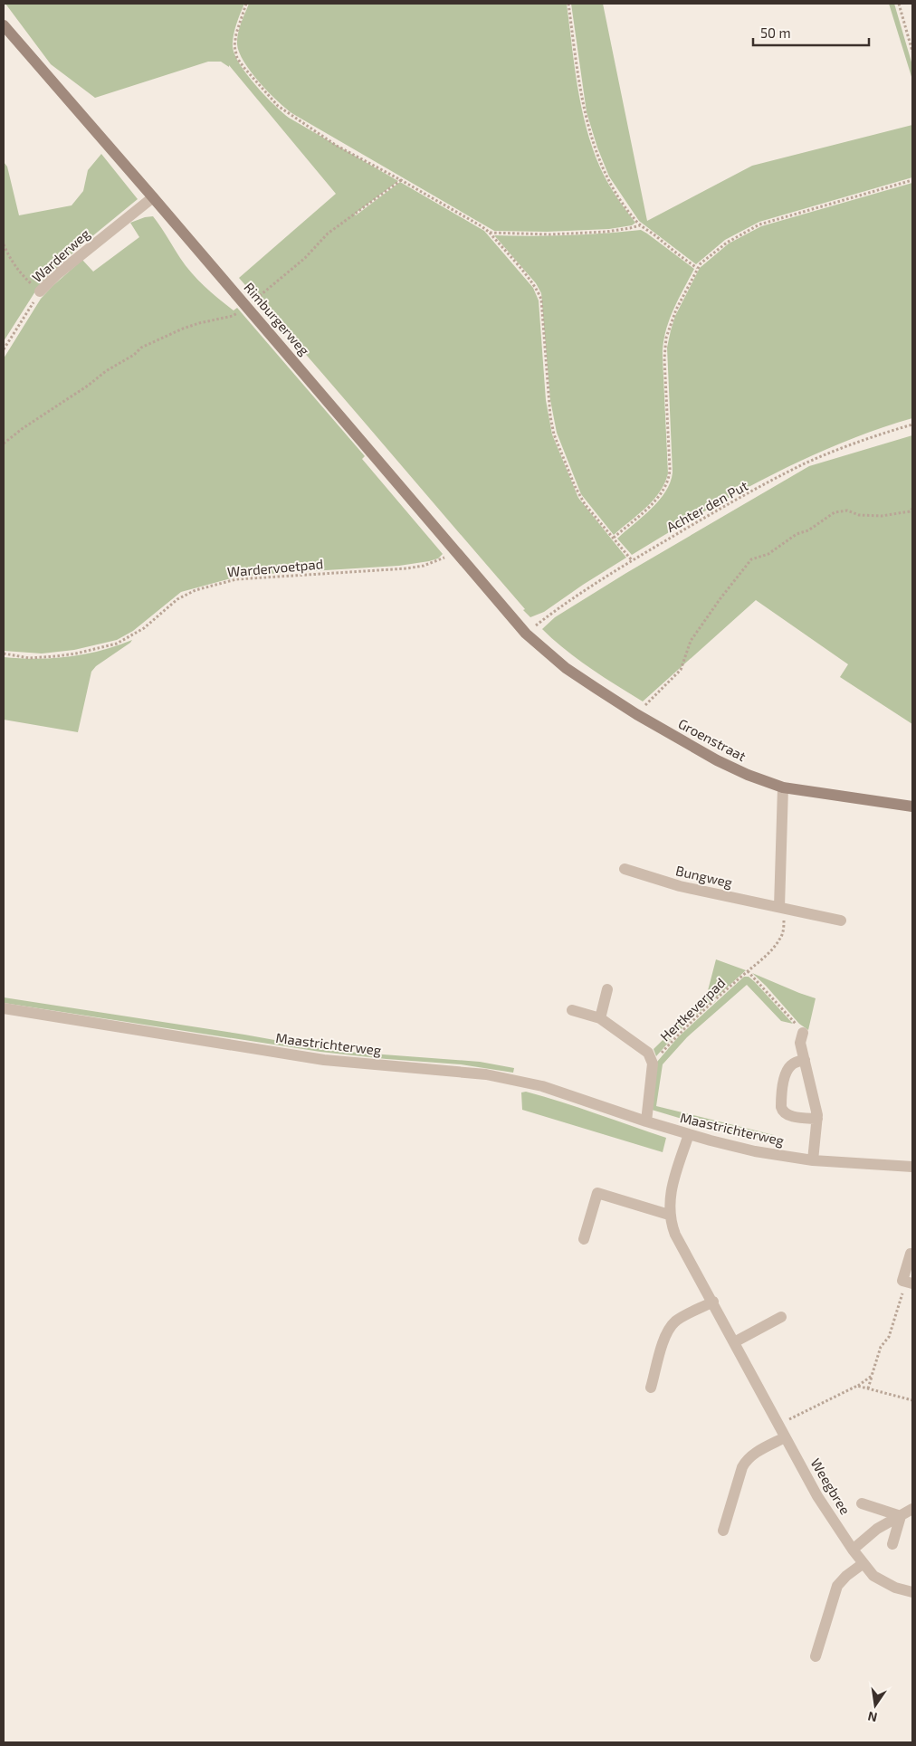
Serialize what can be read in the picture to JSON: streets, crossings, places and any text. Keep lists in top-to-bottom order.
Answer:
{
  "streets": {
    "street": [
      "Warderweg",
      "Rimburgerweg",
      "Groenstraat",
      "Bungweg",
      "Maastrichterweg",
      "Weegbree"
    ],
    "path": ["Achter den Put", "Wardervoetpad", "Hertkeverpad"]
  },
  "crossings": [
    ["Warderweg", "Rimburgerweg"],
    ["Rimburgerweg", "Achter den Put"],
    ["Rimburgerweg", "Wardervoetpad"],
    ["Rimburgerweg", "Groenstraat"],
    ["Achter den Put", "Groenstraat"],
    ["Bungweg", "Hertkeverpad"],
    ["Maastrichterweg", "Weegbree"]
  ],
  "scale_bar": "50 m",
  "north": "bottom"
}
